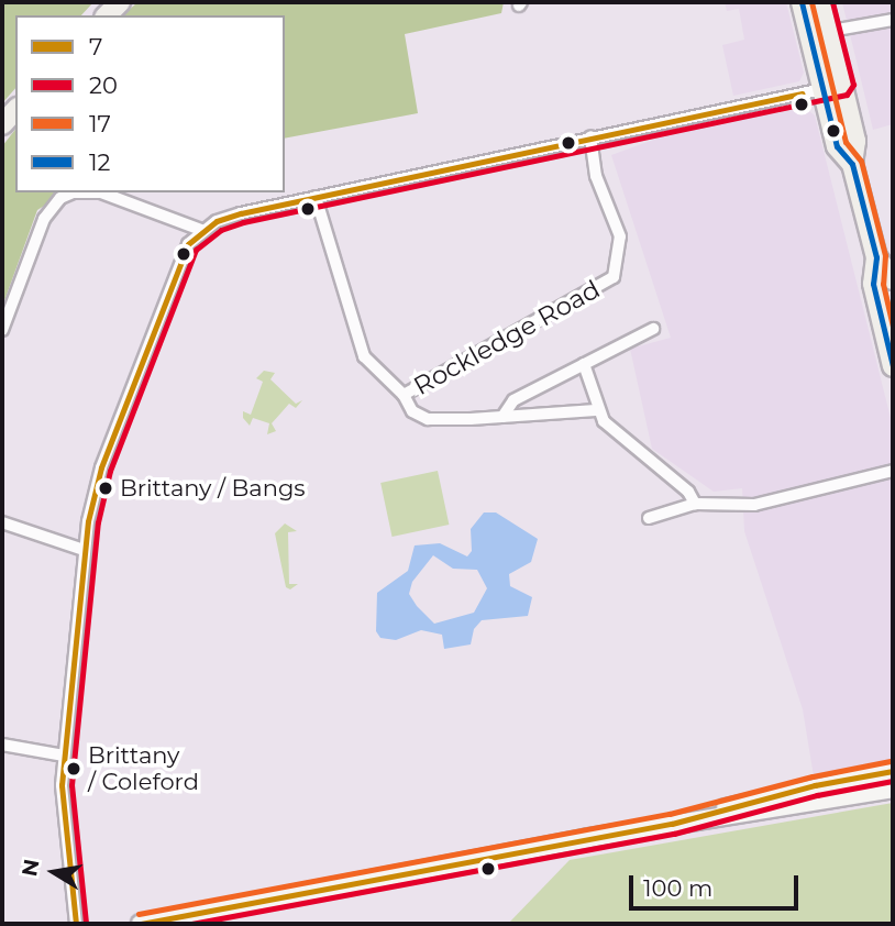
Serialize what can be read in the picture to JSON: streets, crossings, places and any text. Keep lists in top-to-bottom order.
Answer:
{
  "streets": {
    "street": ["Rockledge Road"]
  },
  "places": ["Brittany / Bangs", "Brittany / Coleford"],
  "lines": [
    "transit line 20",
    "transit line 17",
    "transit line 12",
    "transit line 7"
  ],
  "legend": [
    "7",
    "20",
    "17",
    "12"
  ],
  "scale_bar": "100 m",
  "north": "left"
}
